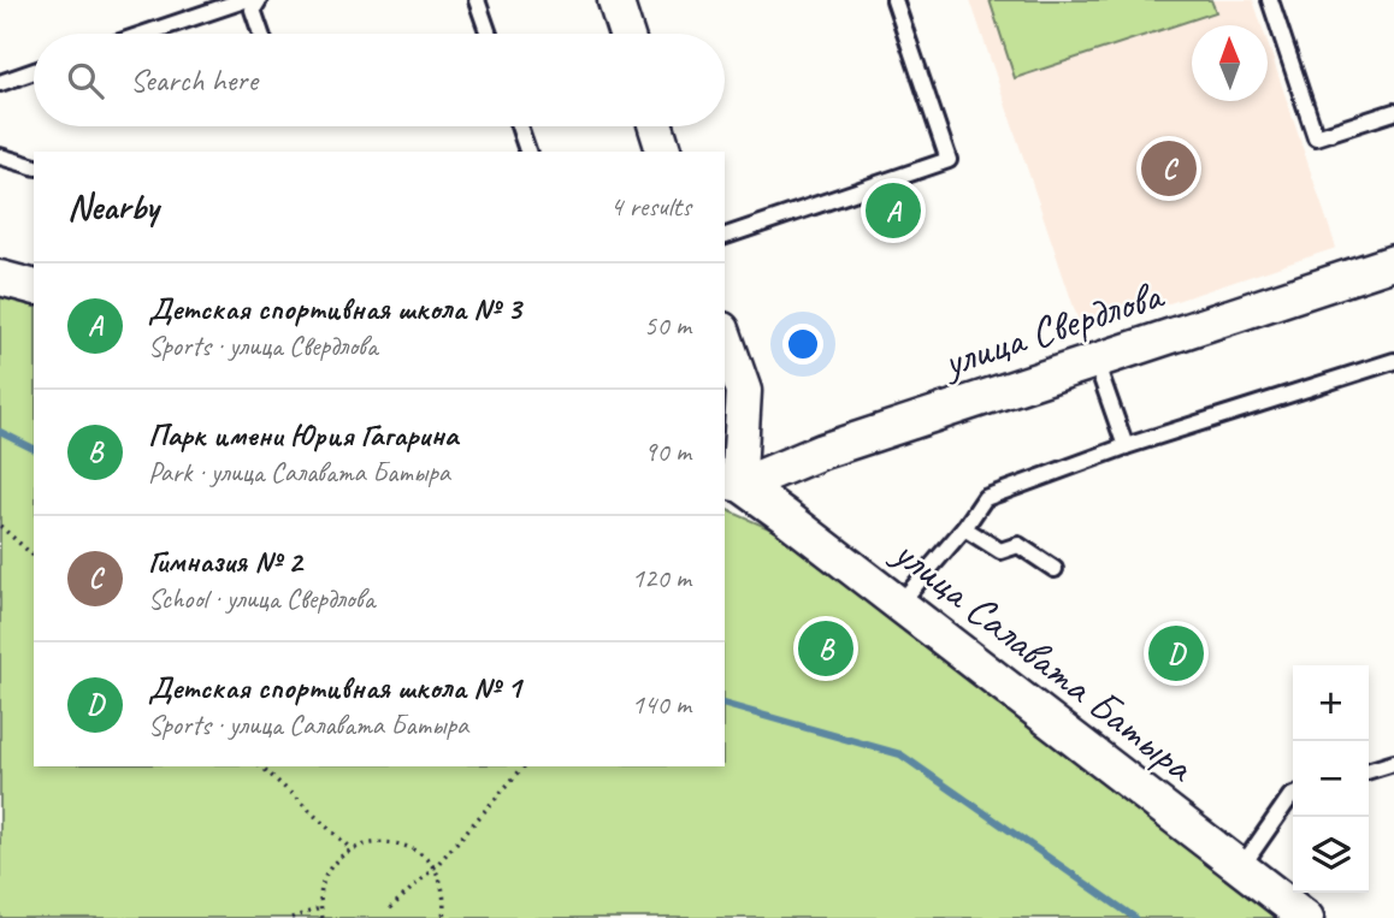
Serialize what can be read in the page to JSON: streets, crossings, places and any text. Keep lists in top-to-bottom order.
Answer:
{
  "streets": {
    "street": ["улица Свердлова", "улица Салавата Батыра"]
  },
  "crossings": [
    ["улица Свердлова", "улица Салавата Батыра"]
  ],
  "north": "top",
  "page": {
    "search": "Search here",
    "pins": [
      "C",
      "A",
      "B",
      "D"
    ],
    "heading": ["Nearby", "4 results"],
    "list": [
      {
        "mark": "A",
        "name": "Детская спортивная школа № 3",
        "note": "Sports · улица Свердлова",
        "value": "50 m"
      },
      {
        "mark": "B",
        "name": "Парк имени Юрия Гагарина",
        "note": "Park · улица Салавата Батыра",
        "value": "90 m"
      },
      {
        "mark": "C",
        "name": "Гимназия № 2",
        "note": "School · улица Свердлова",
        "value": "120 m"
      },
      {
        "mark": "D",
        "name": "Детская спортивная школа № 1",
        "note": "Sports · улица Салавата Батыра",
        "value": "140 m"
      }
    ],
    "map_buttons": ["+", "−"]
  }
}
